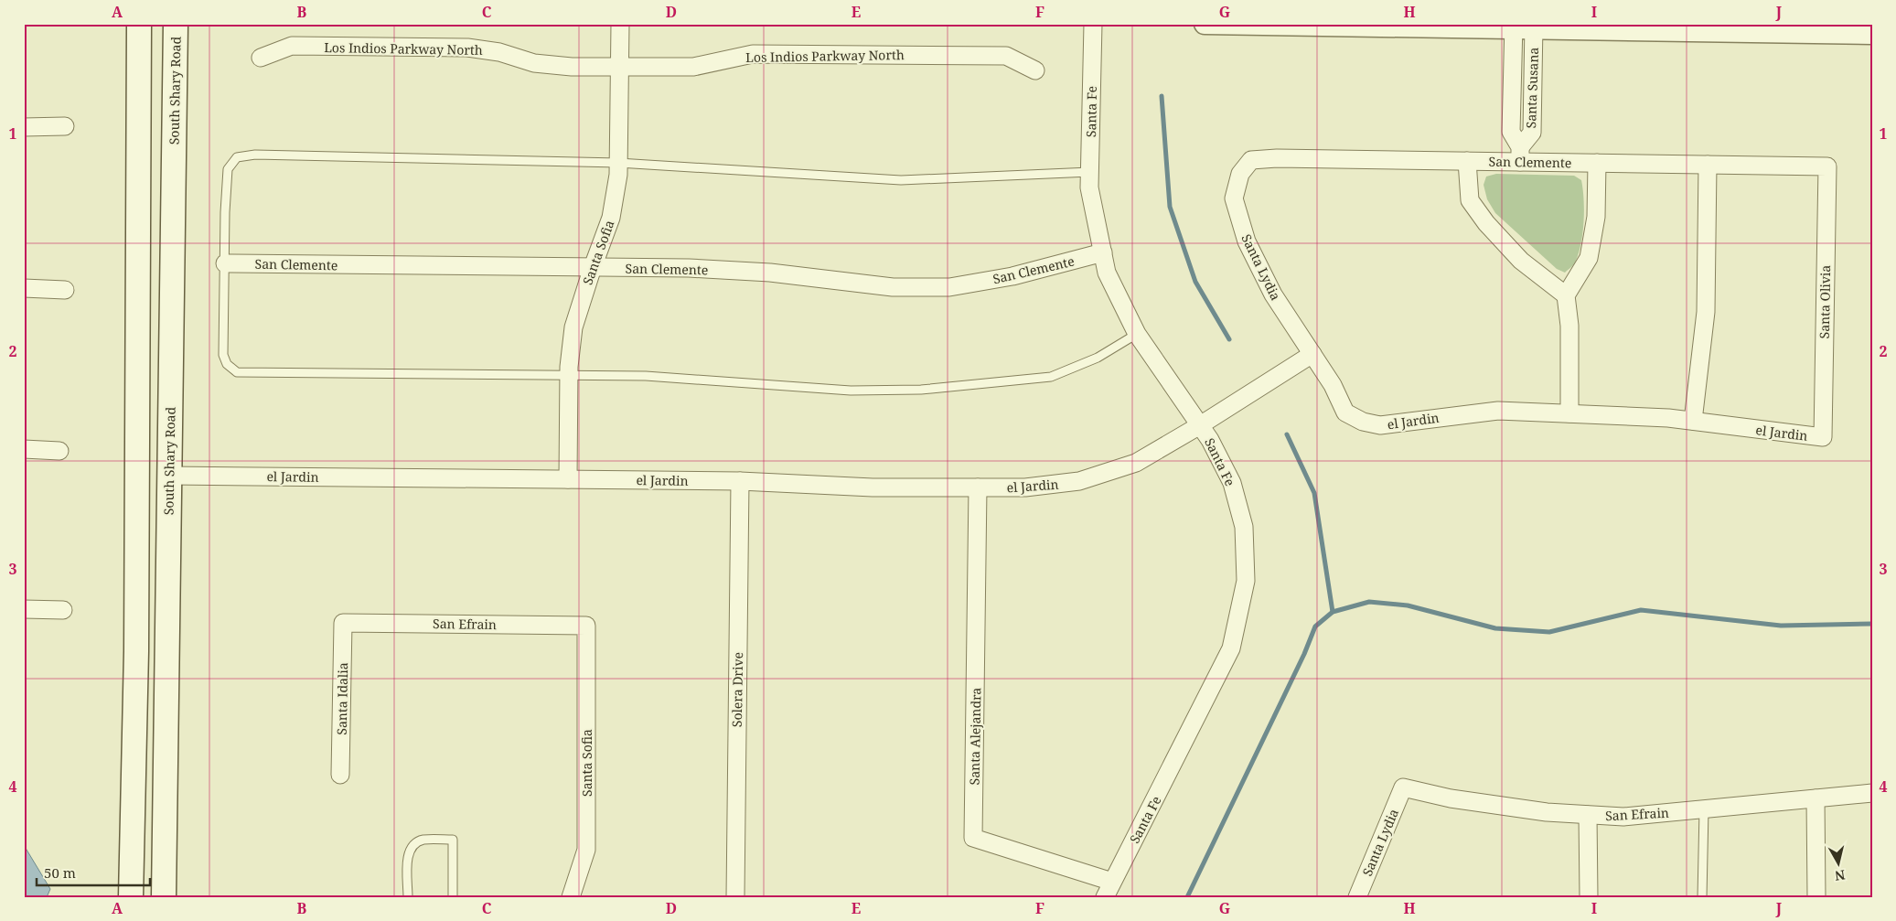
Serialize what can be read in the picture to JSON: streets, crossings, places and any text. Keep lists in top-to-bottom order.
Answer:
{
  "streets": {
    "main road": ["South Shary Road"],
    "street": [
      "Los Indios Parkway North",
      "Santa Susana",
      "Santa Fe",
      "San Clemente",
      "Santa Sofia",
      "Santa Lydia",
      "Santa Olivia",
      "el Jardin",
      "San Efrain",
      "Solera Drive",
      "Santa Idalia",
      "Santa Alejandra"
    ]
  },
  "crossings": [
    ["Los Indios Parkway North", "Santa Sofia"],
    ["Santa Susana", "San Clemente"],
    ["South Shary Road", "el Jardin"],
    ["Santa Fe", "San Clemente"],
    ["Santa Fe", "el Jardin"],
    ["Santa Fe", "Santa Alejandra"],
    ["San Clemente", "Santa Sofia"],
    ["San Clemente", "Santa Lydia"],
    ["San Clemente", "Santa Olivia"],
    ["Santa Sofia", "el Jardin"],
    ["Santa Sofia", "San Efrain"],
    ["Santa Lydia", "el Jardin"],
    ["Santa Lydia", "San Efrain"],
    ["Santa Olivia", "el Jardin"],
    ["el Jardin", "Solera Drive"],
    ["el Jardin", "Santa Alejandra"],
    ["San Efrain", "Santa Idalia"]
  ],
  "scale_bar": "50 m",
  "north": "bottom",
  "grid": {
    "columns": [
      "A",
      "B",
      "C",
      "D",
      "E",
      "F",
      "G",
      "H",
      "I",
      "J"
    ],
    "rows": [
      "1",
      "2",
      "3",
      "4"
    ]
  }
}
